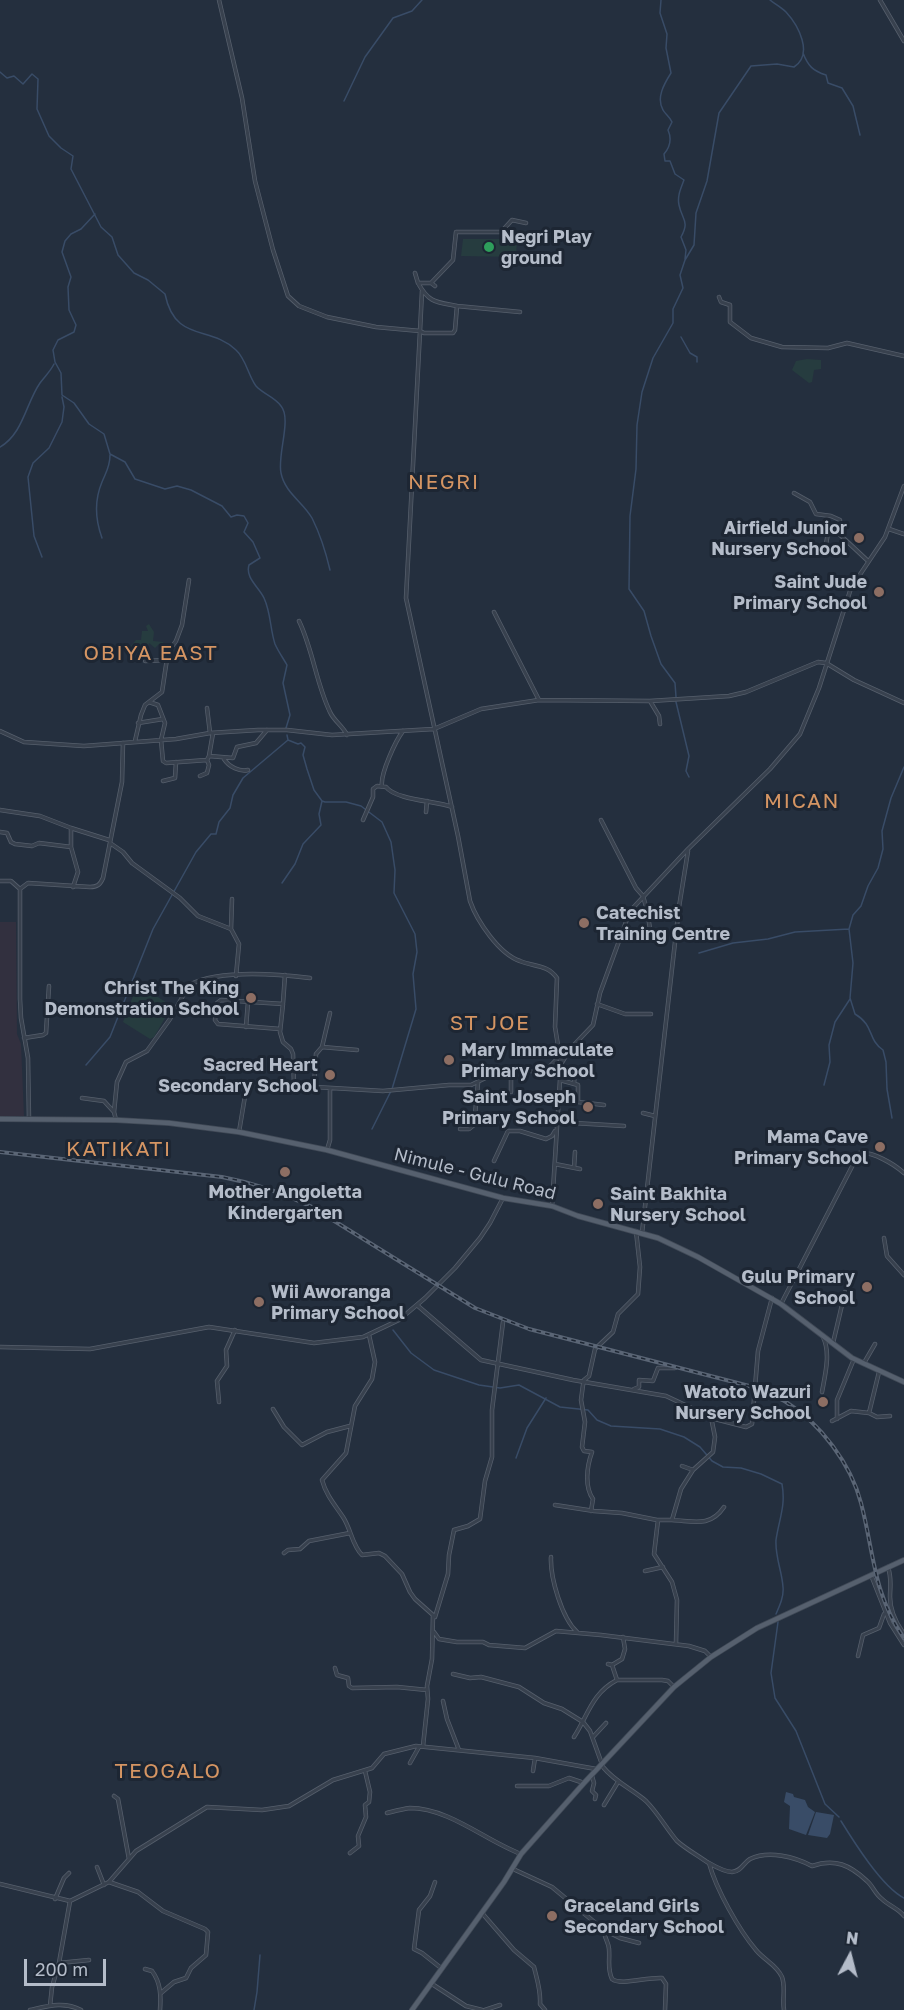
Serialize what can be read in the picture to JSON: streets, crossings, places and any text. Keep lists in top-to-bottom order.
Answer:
{
  "streets": {
    "main road": ["Nimule - Gulu Road"]
  },
  "districts": [
    "NEGRI",
    "OBIYA EAST",
    "MICAN",
    "ST JOE",
    "KATIKATI",
    "TEOGALO"
  ],
  "places": [
    "Negri Play ground",
    "Airfield Junior Nursery School",
    "Saint Jude Primary School",
    "Catechist Training Centre",
    "Christ The King Demonstration School",
    "Mary Immaculate Primary School",
    "Sacred Heart Secondary School",
    "Saint Joseph Primary School",
    "Mama Cave Primary School",
    "Mother Angoletta Kindergarten",
    "Saint Bakhita Nursery School",
    "Gulu Primary School",
    "Wii Aworanga Primary School",
    "Watoto Wazuri Nursery School",
    "Graceland Girls Secondary School"
  ],
  "scale_bar": "200 m",
  "north": "top"
}
